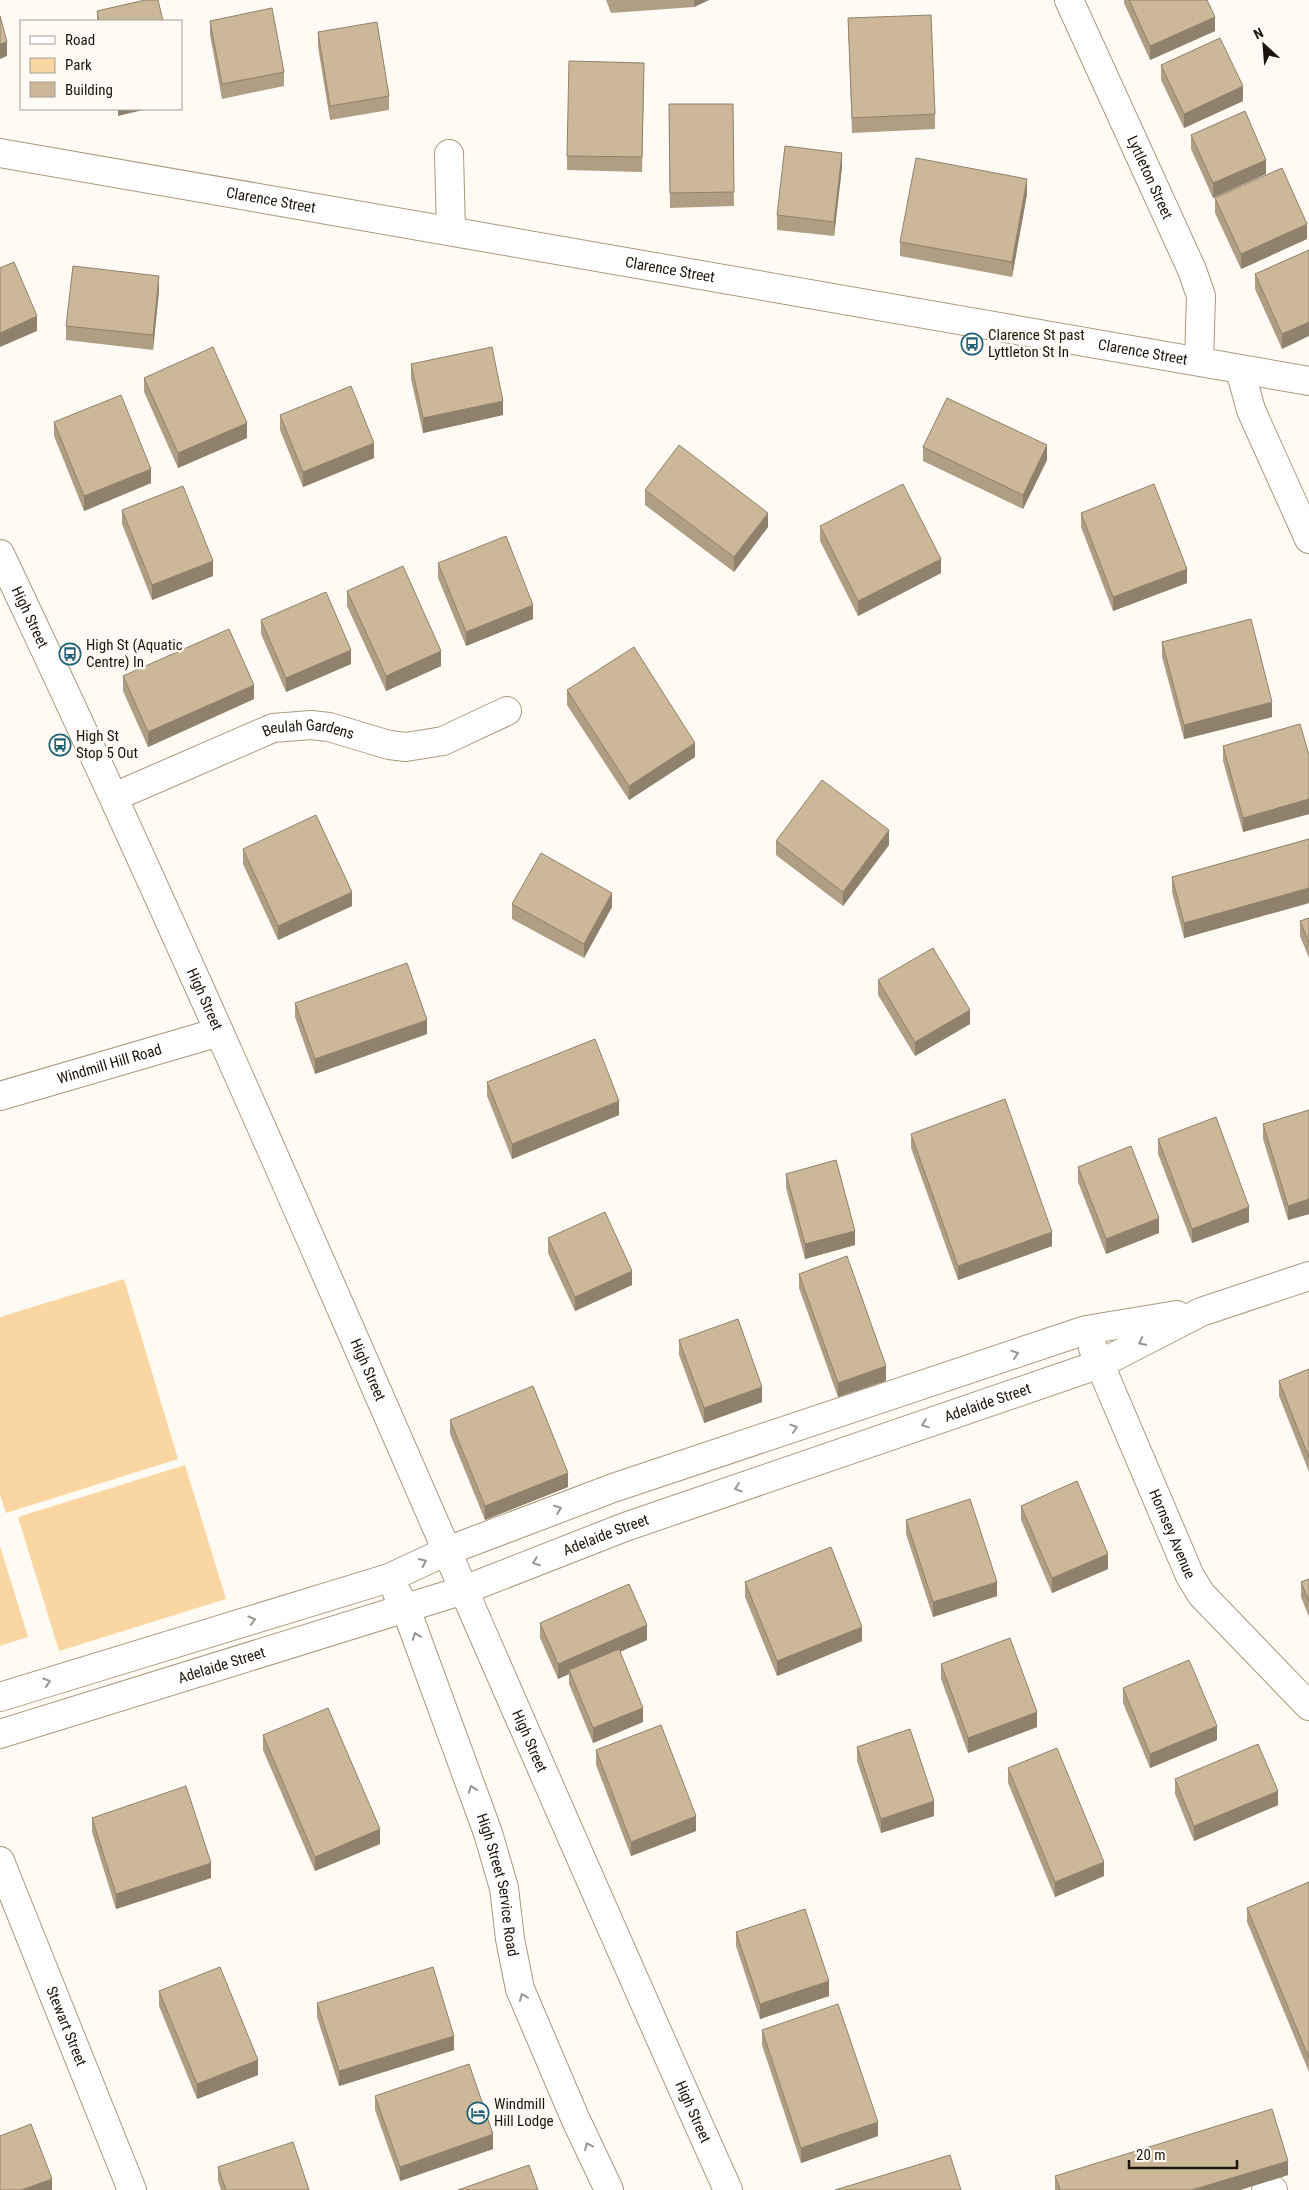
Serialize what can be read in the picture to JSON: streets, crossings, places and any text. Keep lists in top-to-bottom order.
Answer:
{
  "streets": {
    "street": [
      "Lyttleton Street",
      "Clarence Street",
      "High Street",
      "Beulah Gardens",
      "Windmill Hill Road",
      "Adelaide Street",
      "Hornsey Avenue",
      "High Street Service Road",
      "Stewart Street"
    ]
  },
  "crossings": [
    ["Lyttleton Street", "Clarence Street"],
    ["High Street", "Beulah Gardens"],
    ["High Street", "Windmill Hill Road"],
    ["High Street", "Adelaide Street"],
    ["Adelaide Street", "Hornsey Avenue"],
    ["Adelaide Street", "High Street Service Road"]
  ],
  "one_way": ["High Street Service Road"],
  "places": {
    "bus stop": ["Clarence St past Lyttleton St In", "High St (Aquatic Centre) In", "High St Stop 5 Out"],
    "hotel": ["Windmill Hill Lodge"]
  },
  "legend": ["Road", "Park", "Building"],
  "scale_bar": "20 m",
  "north": "top left"
}
